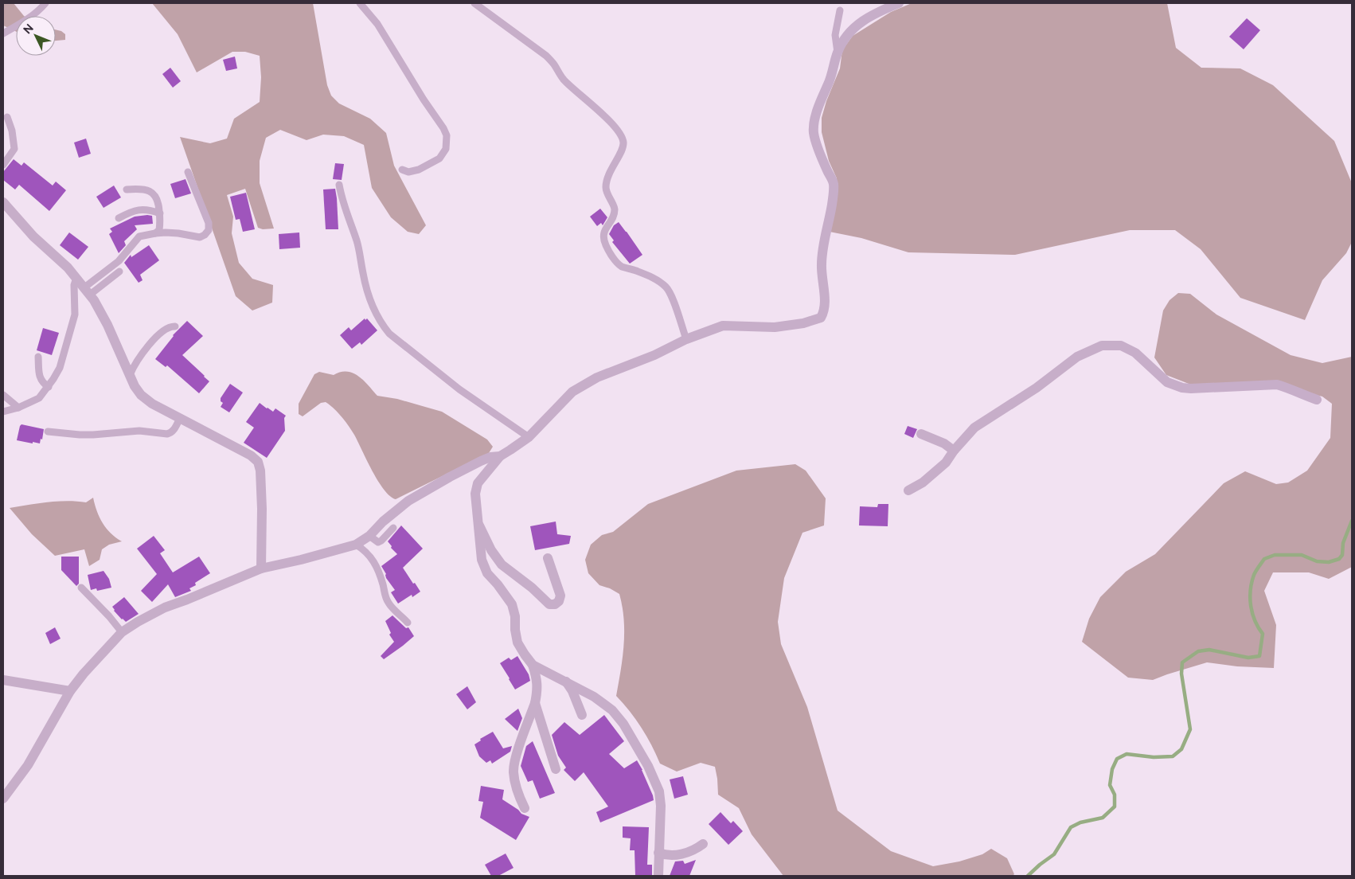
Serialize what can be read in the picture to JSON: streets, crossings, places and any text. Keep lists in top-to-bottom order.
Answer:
{
  "north": "top left"
}
